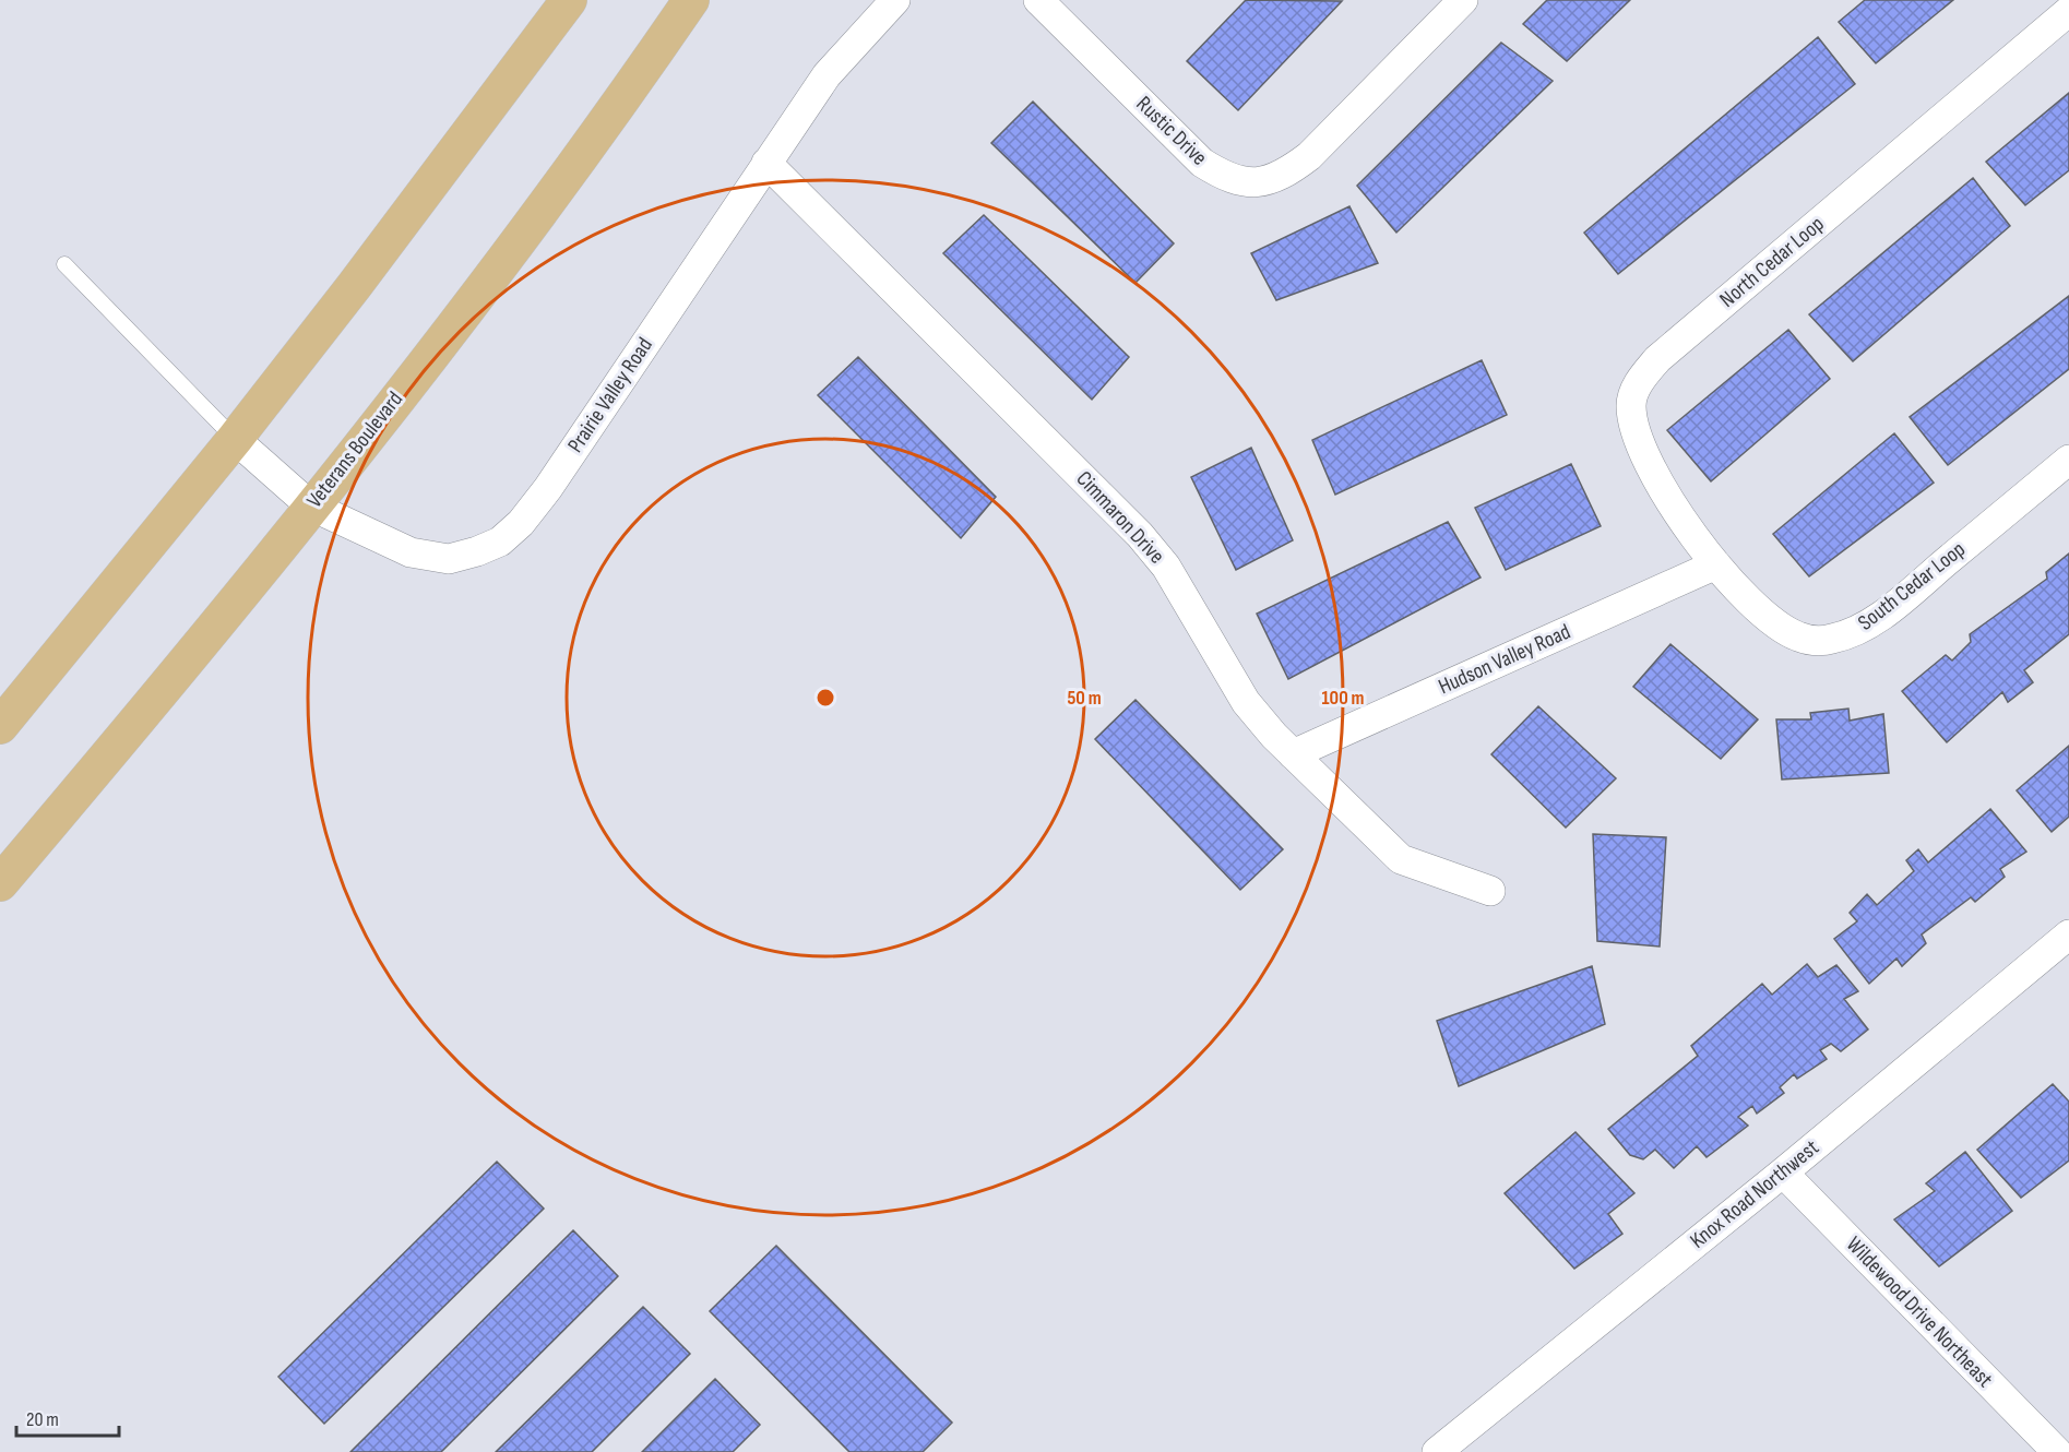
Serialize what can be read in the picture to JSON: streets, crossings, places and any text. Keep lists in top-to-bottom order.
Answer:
{
  "streets": {
    "main road": ["Veterans Boulevard"],
    "street": [
      "Rustic Drive",
      "North Cedar Loop",
      "Prairie Valley Road",
      "Cimmaron Drive",
      "South Cedar Loop",
      "Hudson Valley Road",
      "Knox Road Northwest",
      "Wildewood Drive Northeast"
    ]
  },
  "crossings": [
    ["North Cedar Loop", "South Cedar Loop"],
    ["North Cedar Loop", "Hudson Valley Road"],
    ["Prairie Valley Road", "Veterans Boulevard"],
    ["Prairie Valley Road", "Cimmaron Drive"],
    ["Cimmaron Drive", "Hudson Valley Road"],
    ["South Cedar Loop", "Hudson Valley Road"],
    ["Knox Road Northwest", "Wildewood Drive Northeast"]
  ],
  "scale_bar": "20 m",
  "rings": ["50 m", "100 m"]
}
